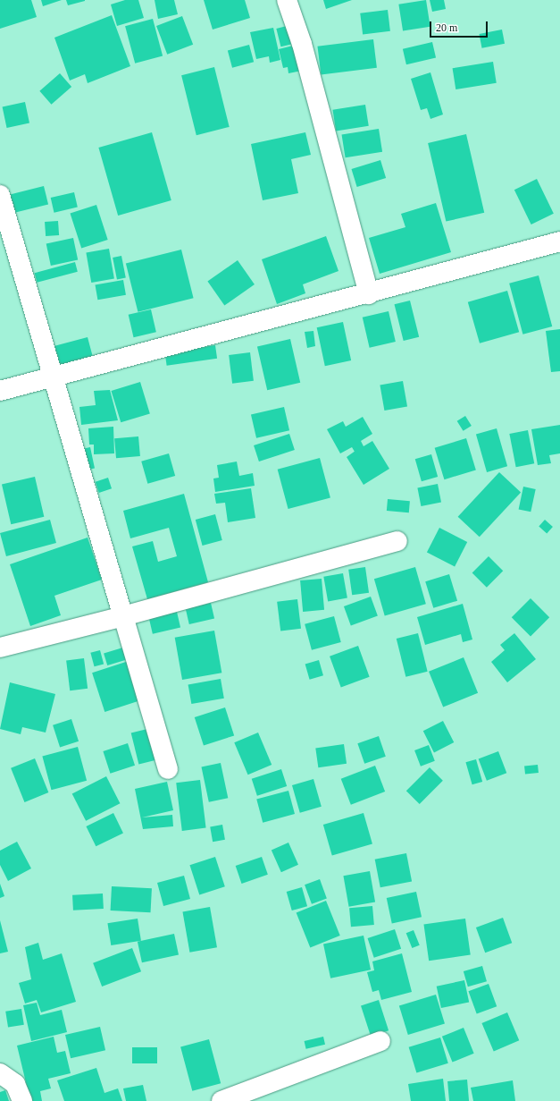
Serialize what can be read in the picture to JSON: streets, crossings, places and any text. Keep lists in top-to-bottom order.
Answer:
{
  "scale_bar": "20 m"
}
